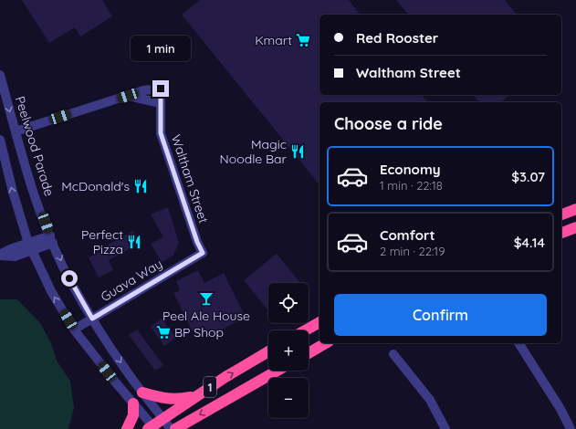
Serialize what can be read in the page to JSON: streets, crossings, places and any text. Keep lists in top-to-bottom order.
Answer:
{
  "streets": {
    "highway": ["1"],
    "street": ["Peelwood Parade", "Waltham Street", "Guava Way"]
  },
  "crossings": [
    ["Peelwood Parade", "Guava Way"],
    ["Peelwood Parade", "1"],
    ["Waltham Street", "Guava Way"]
  ],
  "places": {
    "supermarket": ["Kmart", "BP Shop"],
    "restaurant": ["Magic Noodle Bar", "McDonald's", "Perfect Pizza"],
    "bar": ["Peel Ale House"]
  },
  "page": {
    "banner": ["Red Rooster", "Waltham Street"],
    "bubble": "1 min",
    "heading": "Choose a ride",
    "list": [
      {
        "name": "Economy",
        "note": "1 min · 22:18",
        "value": "$3.07"
      },
      {
        "name": "Comfort",
        "note": "2 min · 22:19",
        "value": "$4.14"
      }
    ],
    "map_buttons": ["+", "−"],
    "buttons": "Confirm"
  }
}
